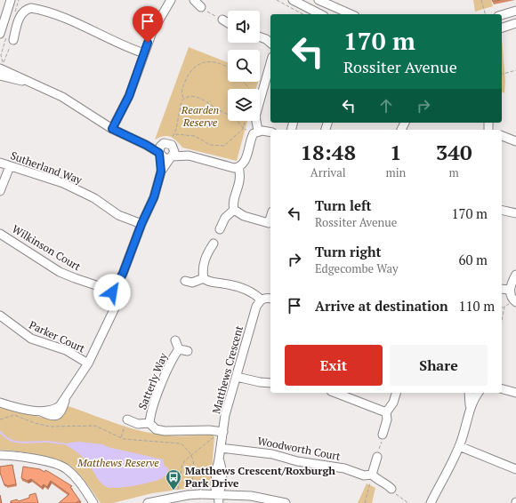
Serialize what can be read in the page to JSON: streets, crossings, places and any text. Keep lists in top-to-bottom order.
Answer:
{
  "streets": {
    "street": [
      "Sutherland Way",
      "Wilkinson Court",
      "Parker Court",
      "Matthews Crescent",
      "Satterly Way",
      "Woodworth Court"
    ]
  },
  "crossings": [
    ["Matthews Crescent", "Satterly Way"],
    ["Matthews Crescent", "Woodworth Court"]
  ],
  "parks": ["Rearden Reserve", "Matthews Reserve"],
  "places": {
    "bus stop": ["Matthews Crescent/Roxburgh Park Drive"]
  },
  "page": {
    "turn": ["170 m", "Rossiter Avenue"],
    "eta": [
      "18:48",
      "Arrival",
      "1",
      "min",
      "340",
      "m"
    ],
    "list": [
      {
        "name": "Turn left",
        "note": "Rossiter Avenue",
        "value": "170 m"
      },
      {
        "name": "Turn right",
        "note": "Edgecombe Way",
        "value": "60 m"
      },
      {
        "name": "Arrive at destination",
        "value": "110 m"
      }
    ],
    "buttons": ["Exit", "Share"]
  }
}
